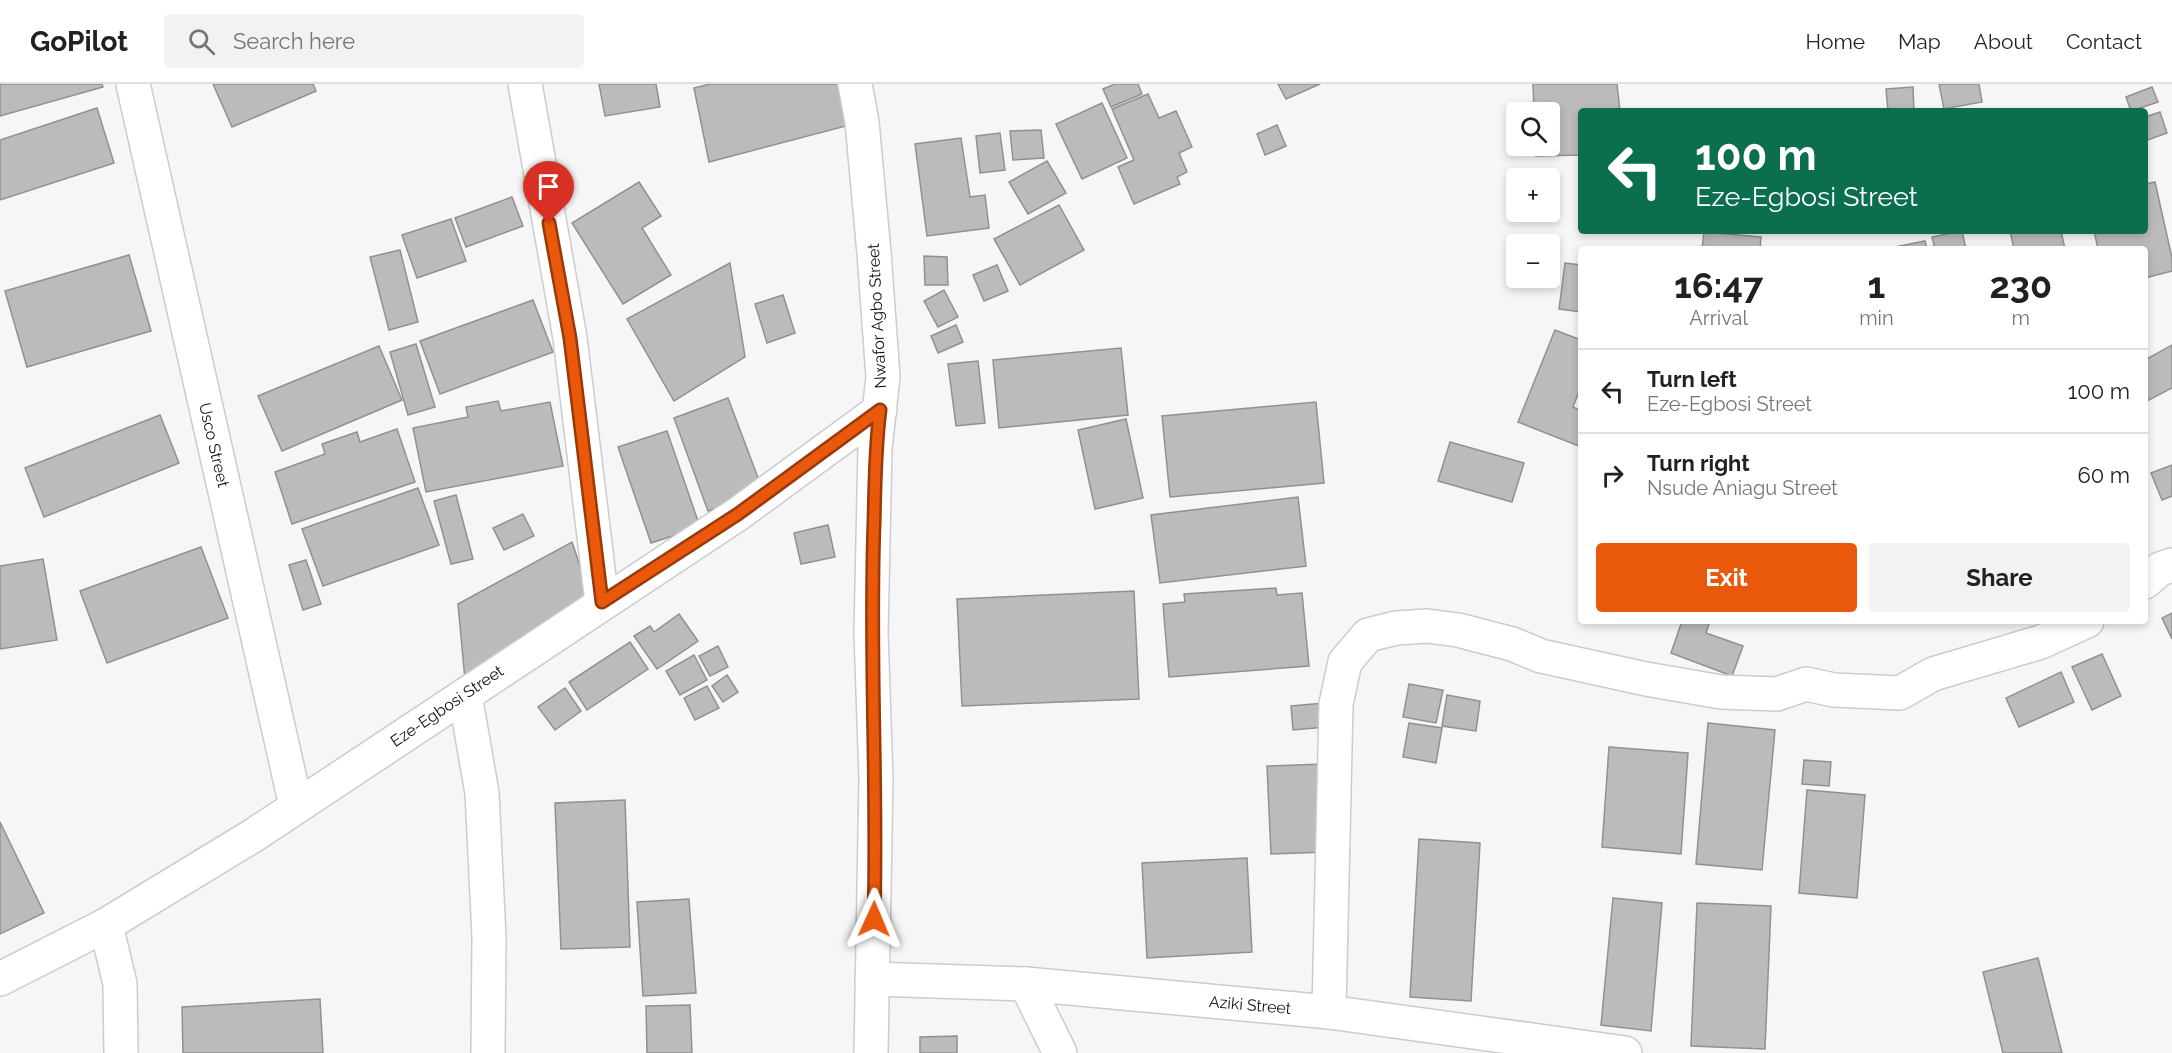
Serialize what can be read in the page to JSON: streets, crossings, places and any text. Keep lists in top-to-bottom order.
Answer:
{
  "streets": {
    "street": [
      "Nwafor Agbo Street",
      "Usco Street",
      "Eze-Egbosi Street",
      "Aziki Street"
    ]
  },
  "crossings": [
    ["Nwafor Agbo Street", "Eze-Egbosi Street"],
    ["Nwafor Agbo Street", "Aziki Street"],
    ["Usco Street", "Eze-Egbosi Street"]
  ],
  "page": {
    "header": "GoPilot",
    "search": "Search here",
    "nav": [
      "Home",
      "Map",
      "About",
      "Contact"
    ],
    "map_buttons": ["+", "−"],
    "turn": ["100 m", "Eze-Egbosi Street"],
    "eta": [
      "16:47",
      "Arrival",
      "1",
      "min",
      "230",
      "m"
    ],
    "list": [
      {
        "name": "Turn left",
        "note": "Eze-Egbosi Street",
        "value": "100 m"
      },
      {
        "name": "Turn right",
        "note": "Nsude Aniagu Street",
        "value": "60 m"
      }
    ],
    "buttons": ["Exit", "Share"]
  }
}
